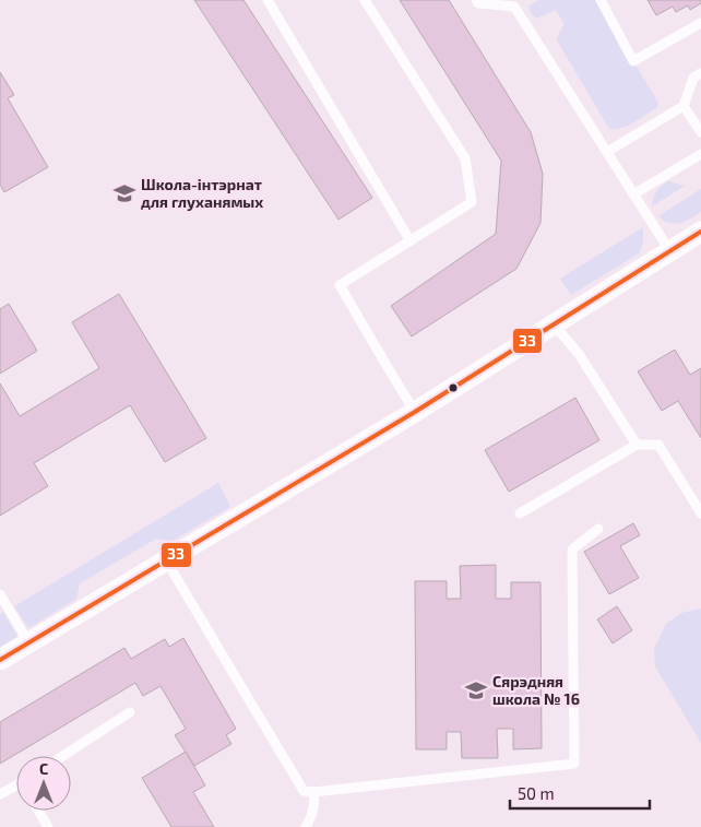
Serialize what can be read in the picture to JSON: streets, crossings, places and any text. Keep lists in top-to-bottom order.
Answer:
{
  "places": {
    "school or university": ["Школа-інтэрнат для глуханямых", "Сярэдняя школа № 16"]
  },
  "lines": ["transit line 33"],
  "scale_bar": "50 m",
  "north": "top"
}
